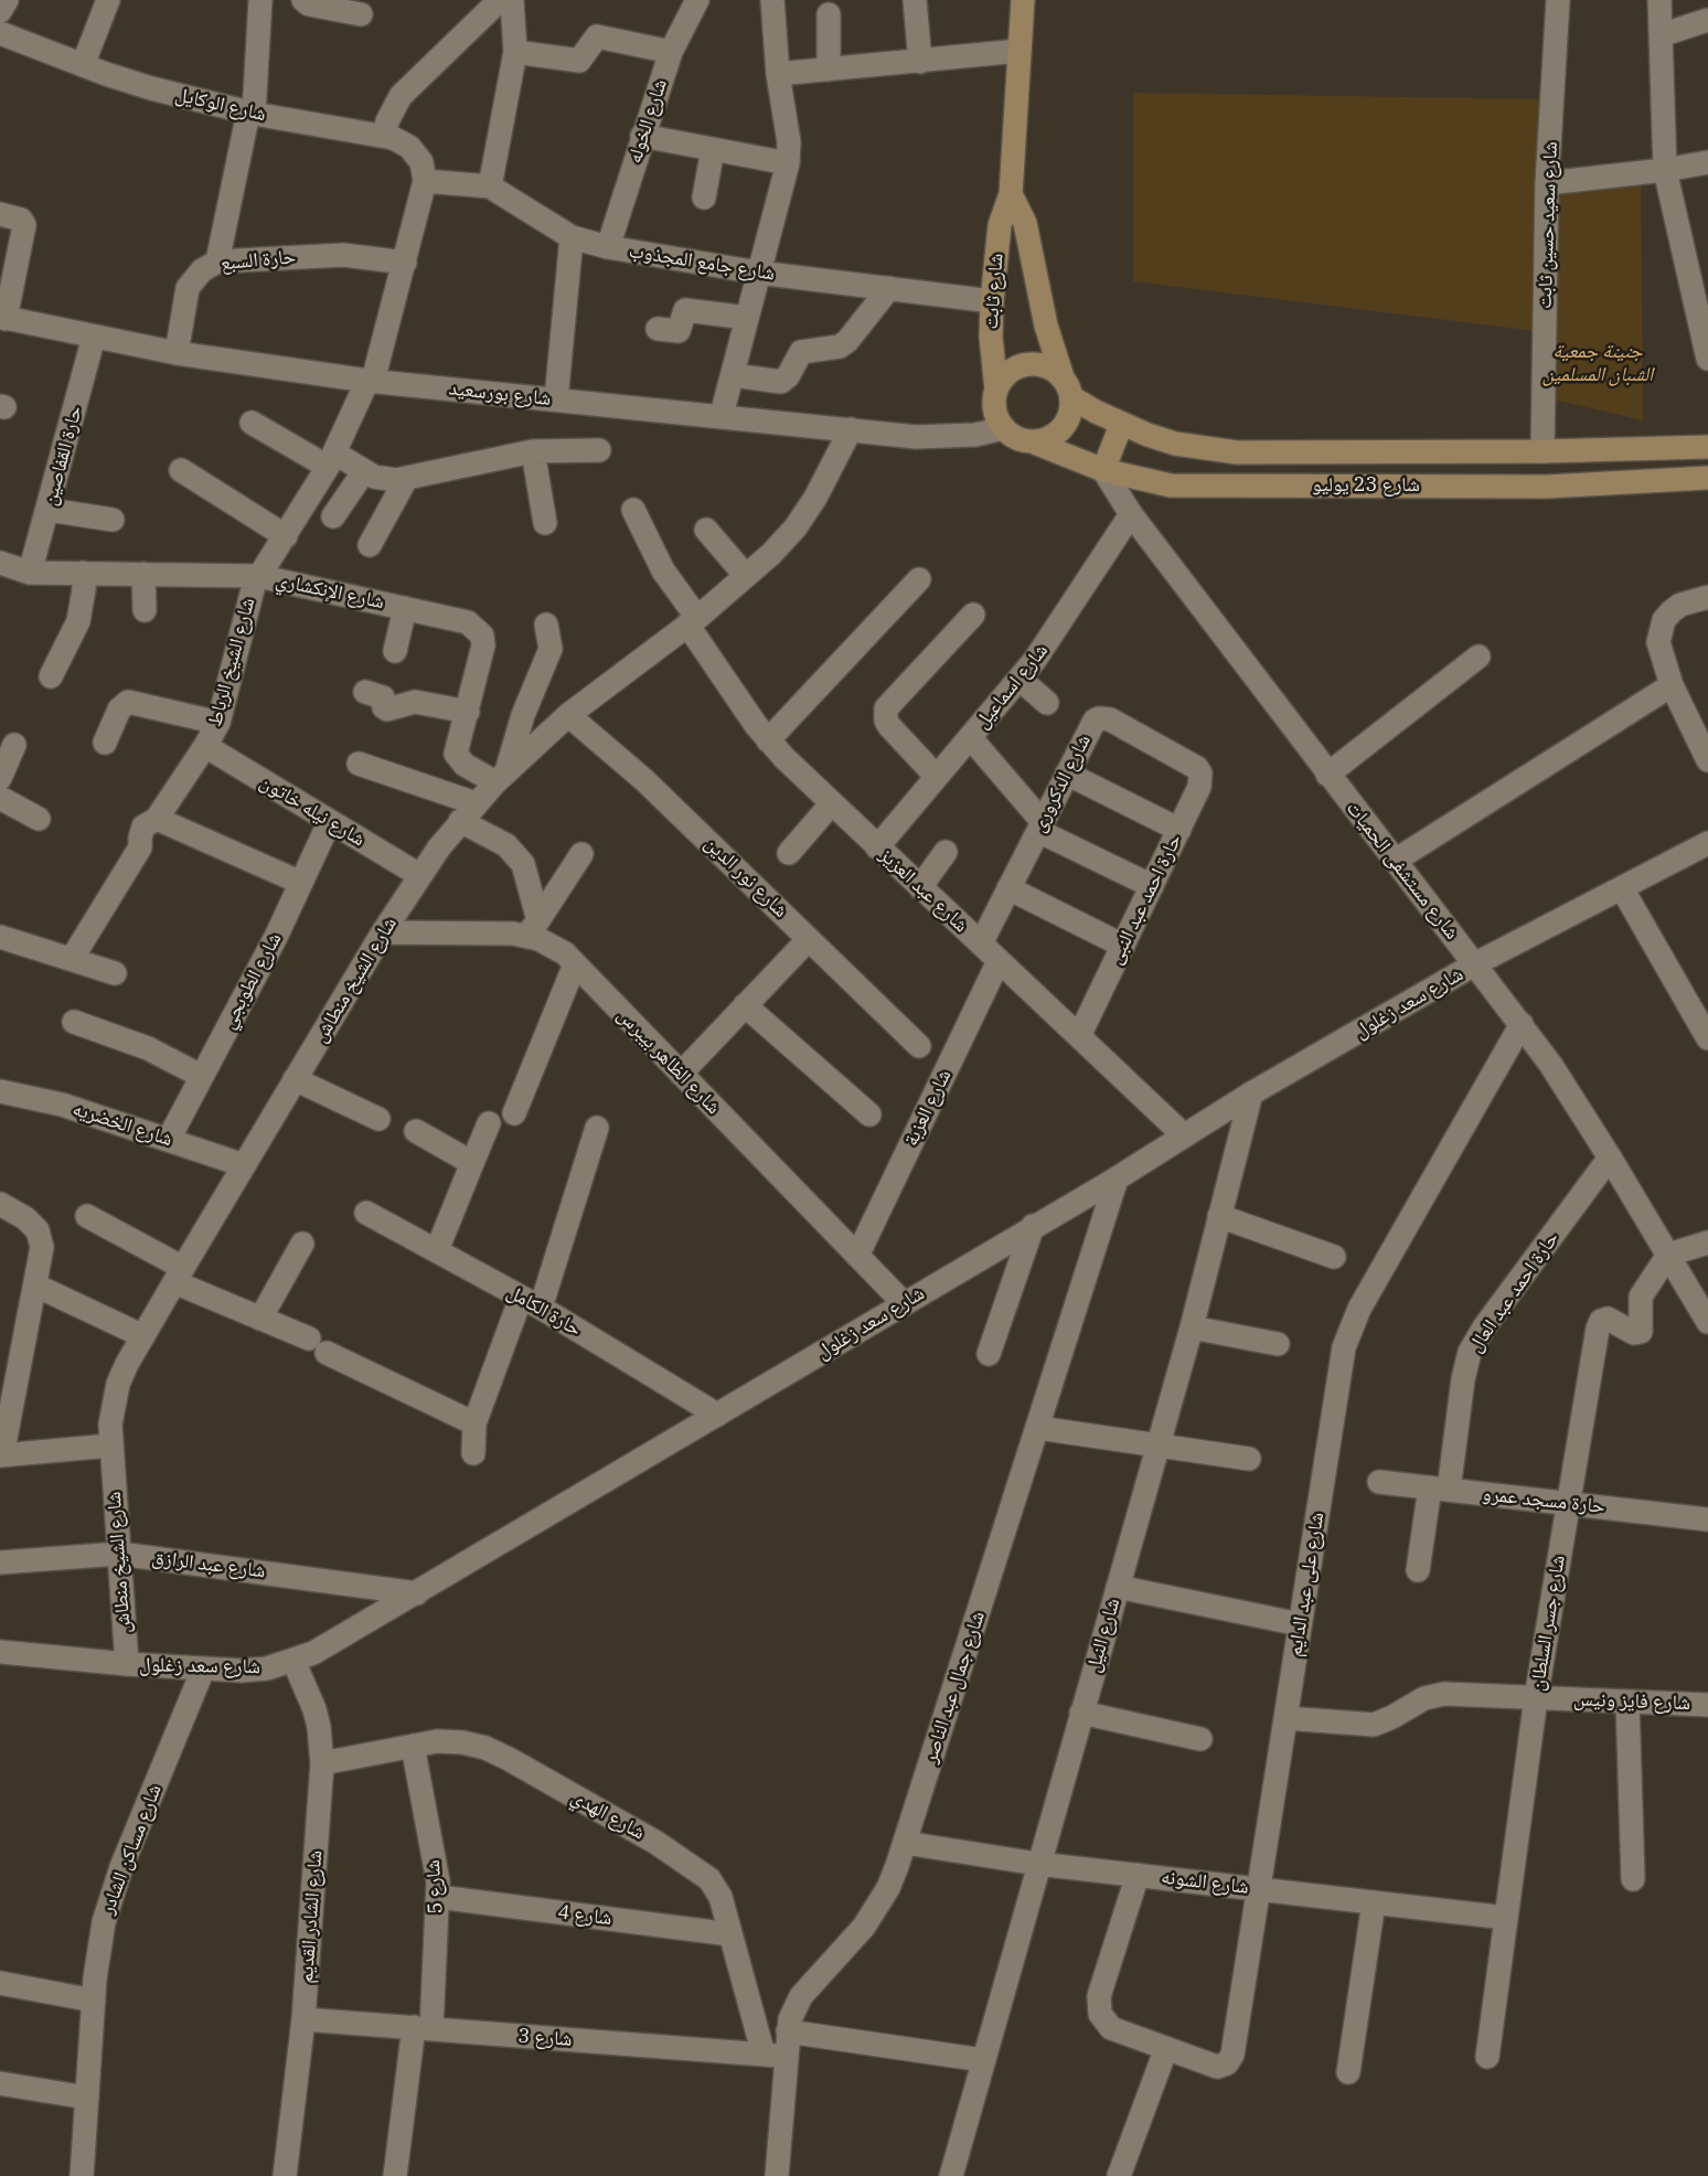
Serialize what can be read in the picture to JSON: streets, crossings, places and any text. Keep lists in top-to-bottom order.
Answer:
{
  "streets": {
    "main road": ["شارع ثابت", "شارع 23 يوليو"],
    "street": [
      "شارع الوكايل",
      "شارع الخوله",
      "شارع سعيد حسين ثابت",
      "حارة السبع",
      "شارع جامع المجذوب",
      "شارع بورسعيد",
      "حارة القفاصين",
      "شارع الإنكشاري",
      "شارع الشيخ الرباط",
      "شارع اسماعيل",
      "شارع الدكرورى",
      "شارع نيله خاتون",
      "شارع مستشفى الحميات",
      "شارع نور الدين",
      "شارع عبد العزيز",
      "حارة احمد عبد النبى",
      "شارع الشيخ منطاش",
      "شارع الطوبجي",
      "شارع سعد زغلول",
      "شارع الظاهر بيبرس",
      "شارع العزبة",
      "شارع الخضريه",
      "حارة احمد عبد العال",
      "حارة الكامل",
      "حارة مسجد عمرو",
      "شارع عبد الرازق",
      "شارع على عبد الدايم",
      "شارع جسر السلطان",
      "شارع النيل",
      "شارع جمال عبد الناصر",
      "شارع فايز ونيس",
      "شارع الهدي",
      "شارع مساكن الشادر",
      "شارع الشونه",
      "شارع 5",
      "شارع 4",
      "شارع الشادر القديم",
      "شارع 3"
    ]
  },
  "crossings": [
    ["شارع الوكايل", "شارع جامع المجذوب"],
    ["شارع الوكايل", "شارع الشيخ الرباط"],
    ["شارع الخوله", "شارع جامع المجذوب"],
    ["شارع سعيد حسين ثابت", "شارع 23 يوليو"],
    ["حارة السبع", "شارع بورسعيد"],
    ["حارة السبع", "شارع الشيخ الرباط"],
    ["شارع جامع المجذوب", "شارع ثابت"],
    ["شارع جامع المجذوب", "شارع الشيخ الرباط"],
    ["شارع ثابت", "شارع بورسعيد"],
    ["شارع ثابت", "شارع 23 يوليو"],
    ["شارع بورسعيد", "حارة القفاصين"],
    ["شارع بورسعيد", "شارع 23 يوليو"],
    ["شارع بورسعيد", "شارع الشيخ الرباط"],
    ["شارع بورسعيد", "شارع الشيخ منطاش"],
    ["حارة القفاصين", "شارع الإنكشاري"],
    ["شارع 23 يوليو", "شارع مستشفى الحميات"],
    ["شارع الإنكشاري", "شارع الشيخ الرباط"],
    ["شارع الإنكشاري", "شارع الشيخ منطاش"],
    ["شارع الشيخ الرباط", "شارع نيله خاتون"],
    ["شارع اسماعيل", "شارع مستشفى الحميات"],
    ["شارع اسماعيل", "شارع عبد العزيز"],
    ["شارع الدكرورى", "شارع عبد العزيز"],
    ["شارع الدكرورى", "حارة احمد عبد النبى"],
    ["شارع نيله خاتون", "شارع الشيخ منطاش"],
    ["شارع نيله خاتون", "شارع الطوبجي"],
    ["شارع مستشفى الحميات", "شارع سعد زغلول"],
    ["شارع مستشفى الحميات", "حارة احمد عبد العال"],
    ["شارع مستشفى الحميات", "شارع على عبد الدايم"],
    ["شارع مستشفى الحميات", "شارع جسر السلطان"],
    ["شارع نور الدين", "شارع الشيخ منطاش"],
    ["شارع عبد العزيز", "حارة احمد عبد النبى"],
    ["شارع عبد العزيز", "شارع الشيخ منطاش"],
    ["شارع عبد العزيز", "شارع سعد زغلول"],
    ["شارع عبد العزيز", "شارع العزبة"],
    ["شارع الشيخ منطاش", "شارع سعد زغلول"],
    ["شارع الشيخ منطاش", "شارع الظاهر بيبرس"],
    ["شارع الشيخ منطاش", "شارع الخضريه"],
    ["شارع الشيخ منطاش", "شارع عبد الرازق"],
    ["شارع الطوبجي", "شارع الخضريه"],
    ["شارع سعد زغلول", "شارع الظاهر بيبرس"],
    ["شارع سعد زغلول", "حارة الكامل"],
    ["شارع سعد زغلول", "شارع عبد الرازق"],
    ["شارع سعد زغلول", "شارع النيل"],
    ["شارع سعد زغلول", "شارع جمال عبد الناصر"],
    ["شارع سعد زغلول", "شارع مساكن الشادر"],
    ["شارع سعد زغلول", "شارع الشادر القديم"],
    ["شارع الظاهر بيبرس", "شارع العزبة"],
    ["حارة احمد عبد العال", "حارة مسجد عمرو"],
    ["حارة مسجد عمرو", "شارع جسر السلطان"],
    ["شارع على عبد الدايم", "شارع فايز ونيس"],
    ["شارع على عبد الدايم", "شارع الشونه"],
    ["شارع جسر السلطان", "شارع فايز ونيس"],
    ["شارع جسر السلطان", "شارع الشونه"],
    ["شارع النيل", "شارع الشونه"],
    ["شارع جمال عبد الناصر", "شارع الهدي"],
    ["شارع جمال عبد الناصر", "شارع الشونه"],
    ["شارع جمال عبد الناصر", "شارع 3"],
    ["شارع الهدي", "شارع 5"],
    ["شارع الهدي", "شارع 4"],
    ["شارع الهدي", "شارع الشادر القديم"],
    ["شارع الهدي", "شارع 3"],
    ["شارع 5", "شارع 4"],
    ["شارع 5", "شارع 3"],
    ["شارع الشادر القديم", "شارع 3"]
  ],
  "parks": ["جنينة جمعية الشبان المسلمين"]
}
